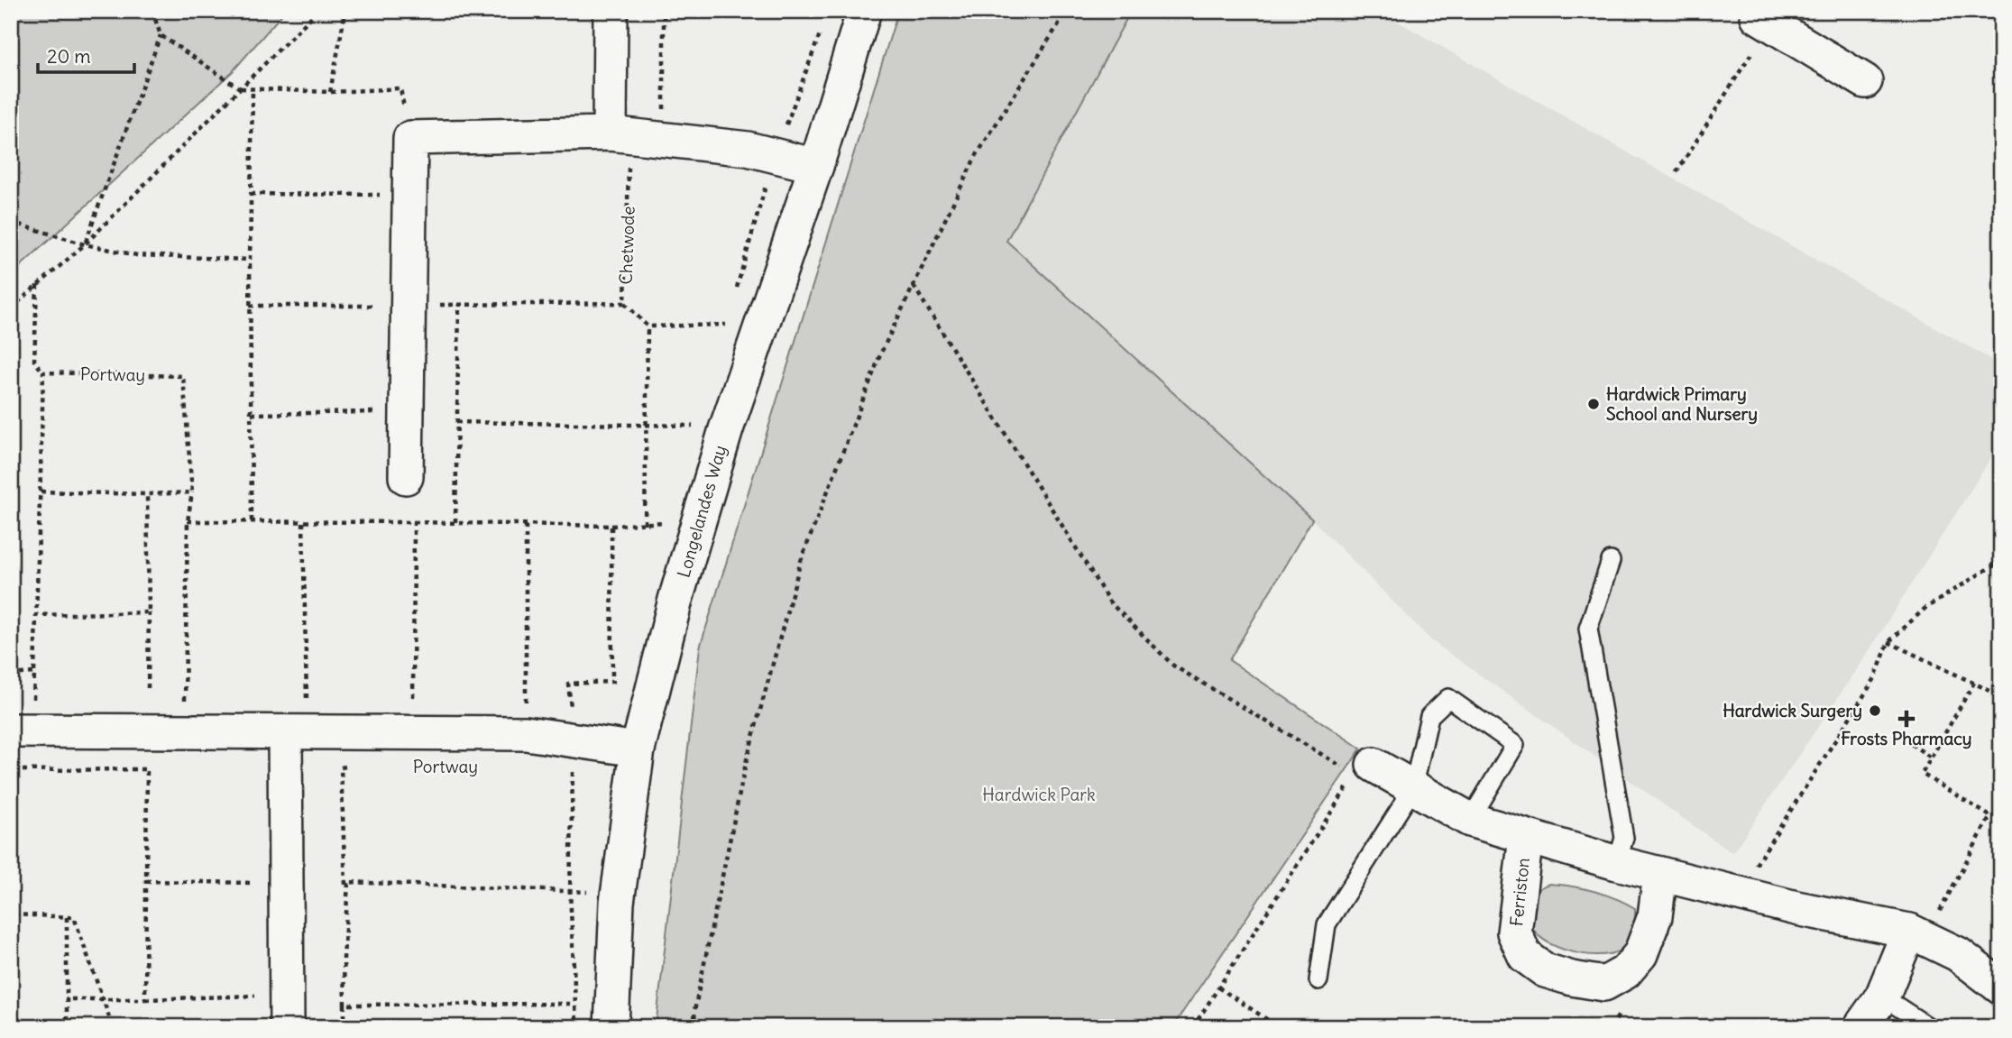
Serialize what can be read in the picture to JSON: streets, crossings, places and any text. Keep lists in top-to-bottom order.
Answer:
{
  "streets": {
    "street": ["Portway", "Longelandes Way", "Ferriston"],
    "path": ["Chetwode"]
  },
  "crossings": [
    ["Portway", "Longelandes Way"]
  ],
  "parks": ["Hardwick Park"],
  "places": {
    "other": ["Hardwick Primary School and Nursery", "Hardwick Surgery"],
    "health": ["Frosts Pharmacy"]
  },
  "scale_bar": "20 m"
}
